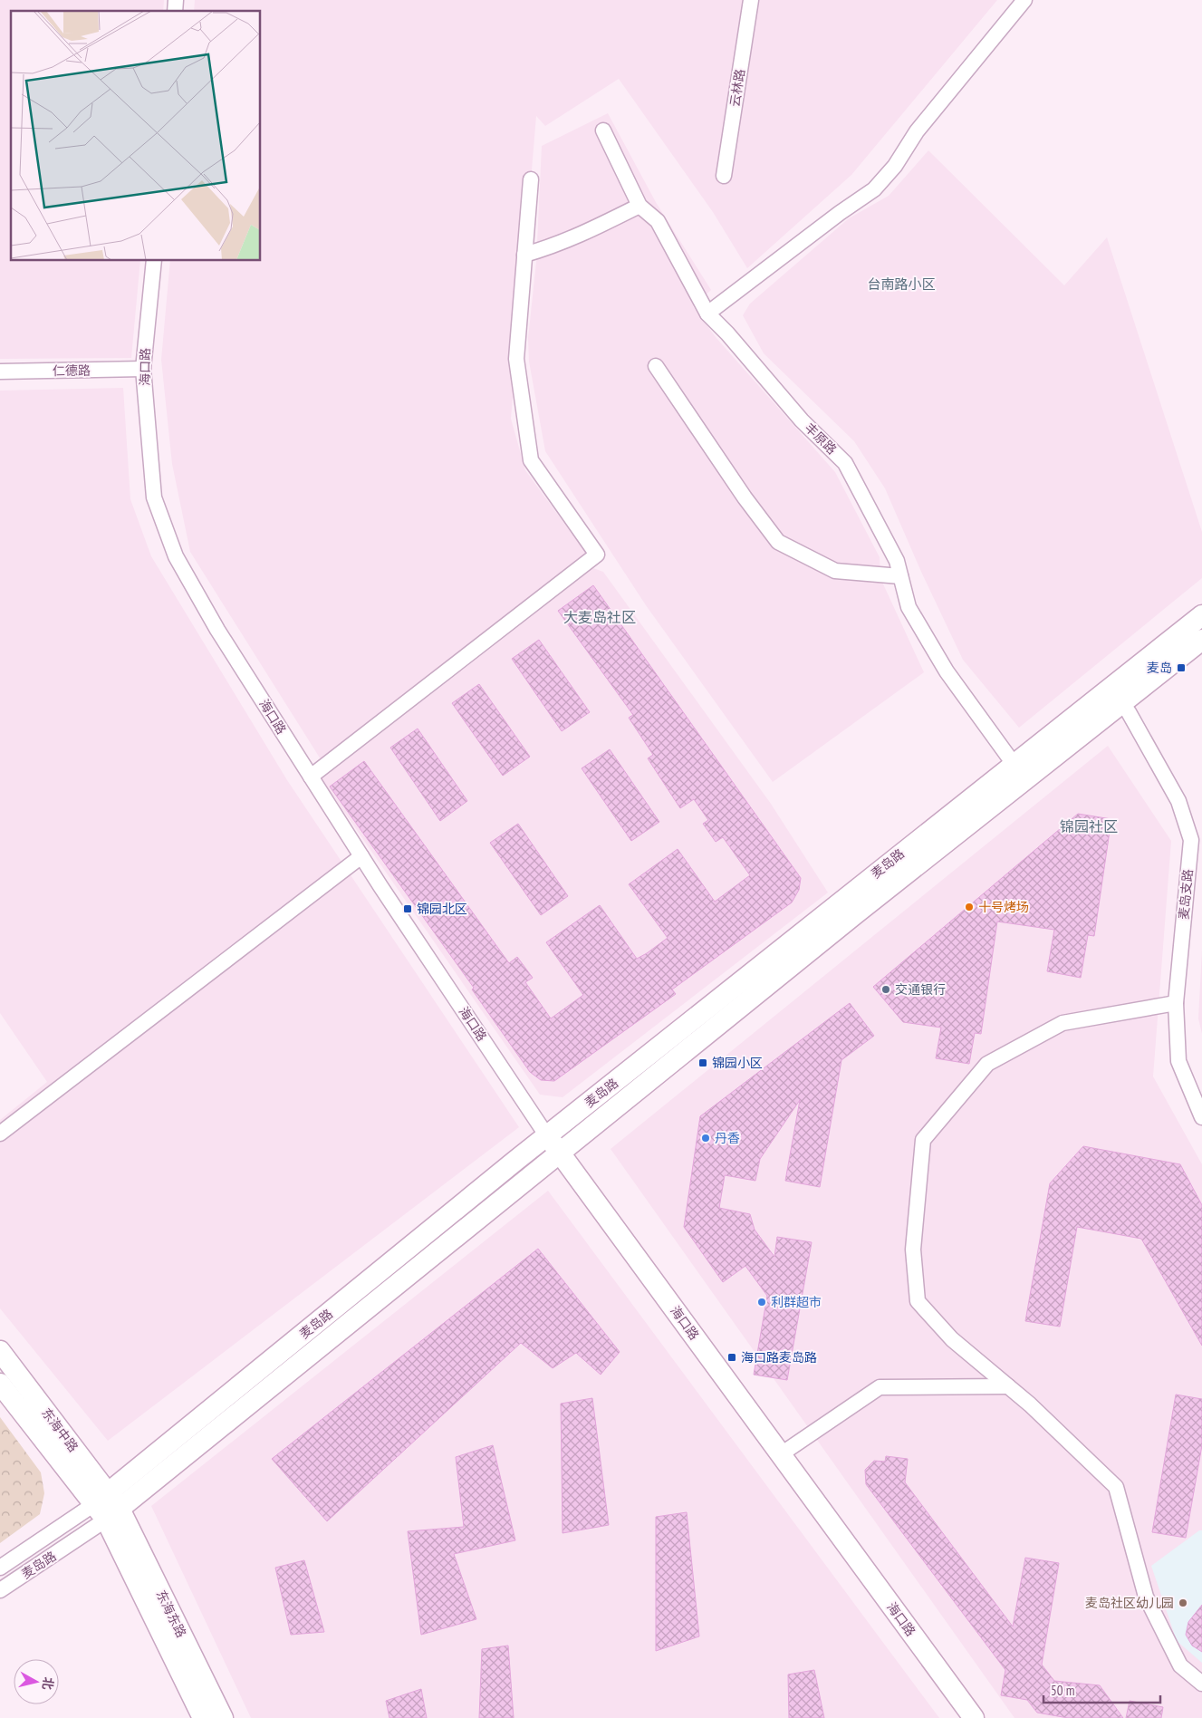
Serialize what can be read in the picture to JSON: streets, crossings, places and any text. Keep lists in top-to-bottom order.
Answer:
{
  "streets": {
    "main road": [
      "海口路",
      "麦岛路",
      "东海中路",
      "东海东路"
    ],
    "street": [
      "云林路",
      "仁德路",
      "丰原路",
      "麦岛支路"
    ]
  },
  "crossings": [
    ["海口路", "仁德路"],
    ["海口路", "麦岛路"],
    ["丰原路", "麦岛路"],
    ["麦岛路", "麦岛支路"],
    ["麦岛路", "东海中路"],
    ["麦岛路", "东海东路"],
    ["东海中路", "东海东路"]
  ],
  "districts": ["台南路小区", "大麦岛社区", "锦园社区"],
  "places": {
    "transit": [
      "麦岛",
      "锦园北区",
      "锦园小区",
      "海口路麦岛路"
    ],
    "other": [
      "十号烤场",
      "交通银行",
      "丹香",
      "利群超市",
      "麦岛社区幼儿园"
    ]
  },
  "scale_bar": "50 m",
  "north": "right"
}
